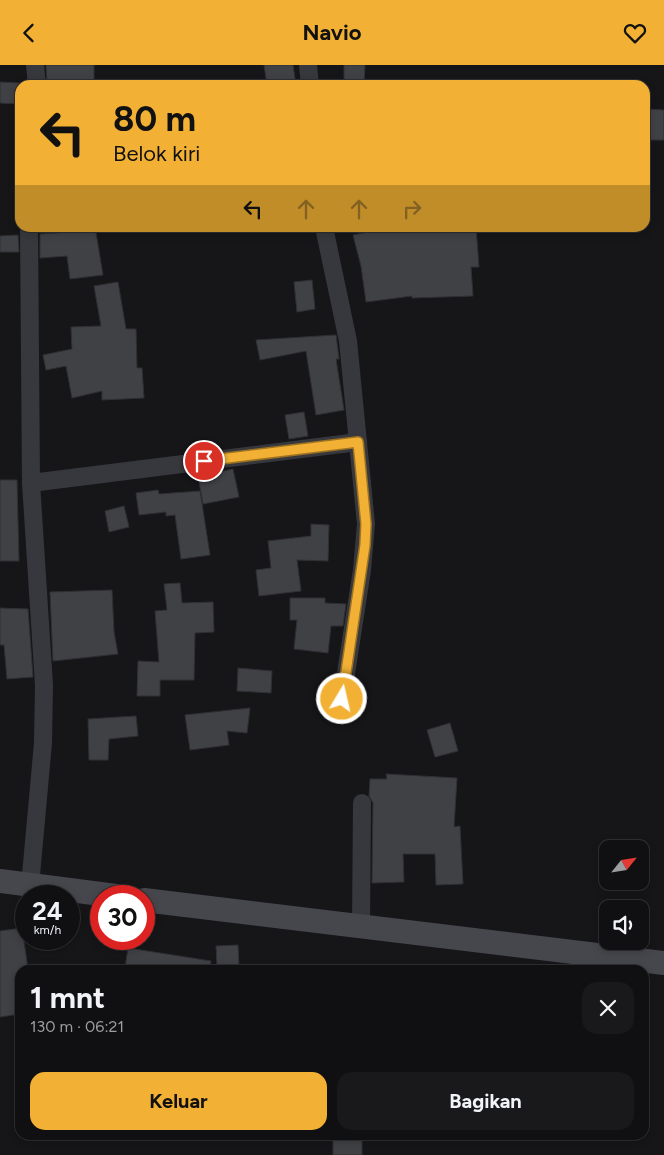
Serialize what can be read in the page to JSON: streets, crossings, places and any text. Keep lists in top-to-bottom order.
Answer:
{
  "north": "top right",
  "page": {
    "header": "Navio",
    "turn": ["80 m", "Belok kiri"],
    "speed": "24 km/h",
    "limit": "30",
    "heading": ["1 mnt", "130 m · 06:21"],
    "buttons": ["Keluar", "Bagikan"]
  }
}
